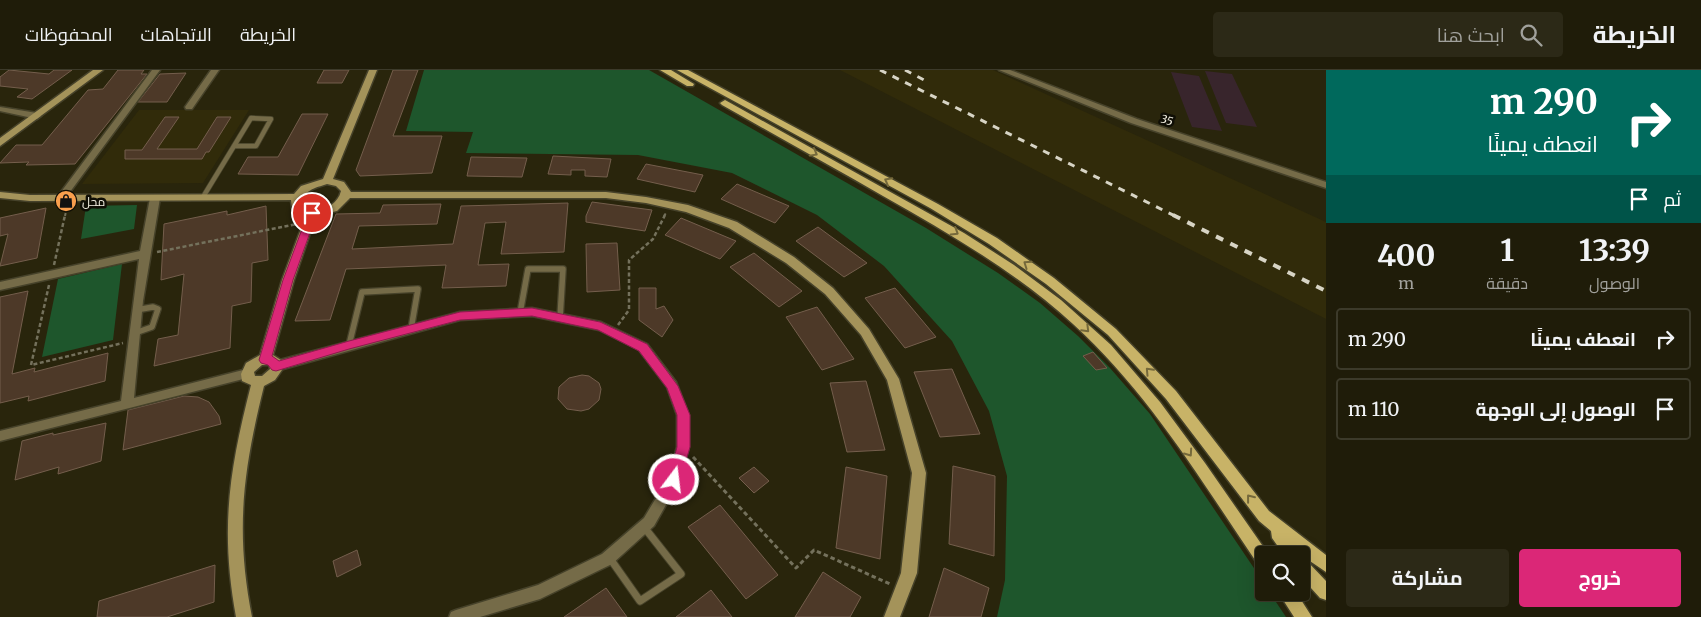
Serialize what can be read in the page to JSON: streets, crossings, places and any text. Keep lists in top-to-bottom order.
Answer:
{
  "streets": {
    "street": ["35"]
  },
  "places": {
    "shop": ["محل"]
  },
  "page": {
    "header": "الخريطة",
    "search": "ابحث هنا",
    "nav": ["الخريطة", "الاتجاهات", "المحفوظات"],
    "turn": ["290 m", "انعطف يمينًا"],
    "then": "ثم",
    "eta": [
      "13:39",
      "الوصول",
      "1",
      "دقيقة",
      "400",
      "m"
    ],
    "list": [
      {
        "name": "انعطف يمينًا",
        "value": "290 m"
      },
      {
        "name": "الوصول إلى الوجهة",
        "value": "110 m"
      }
    ],
    "buttons": ["خروج", "مشاركة"]
  }
}
